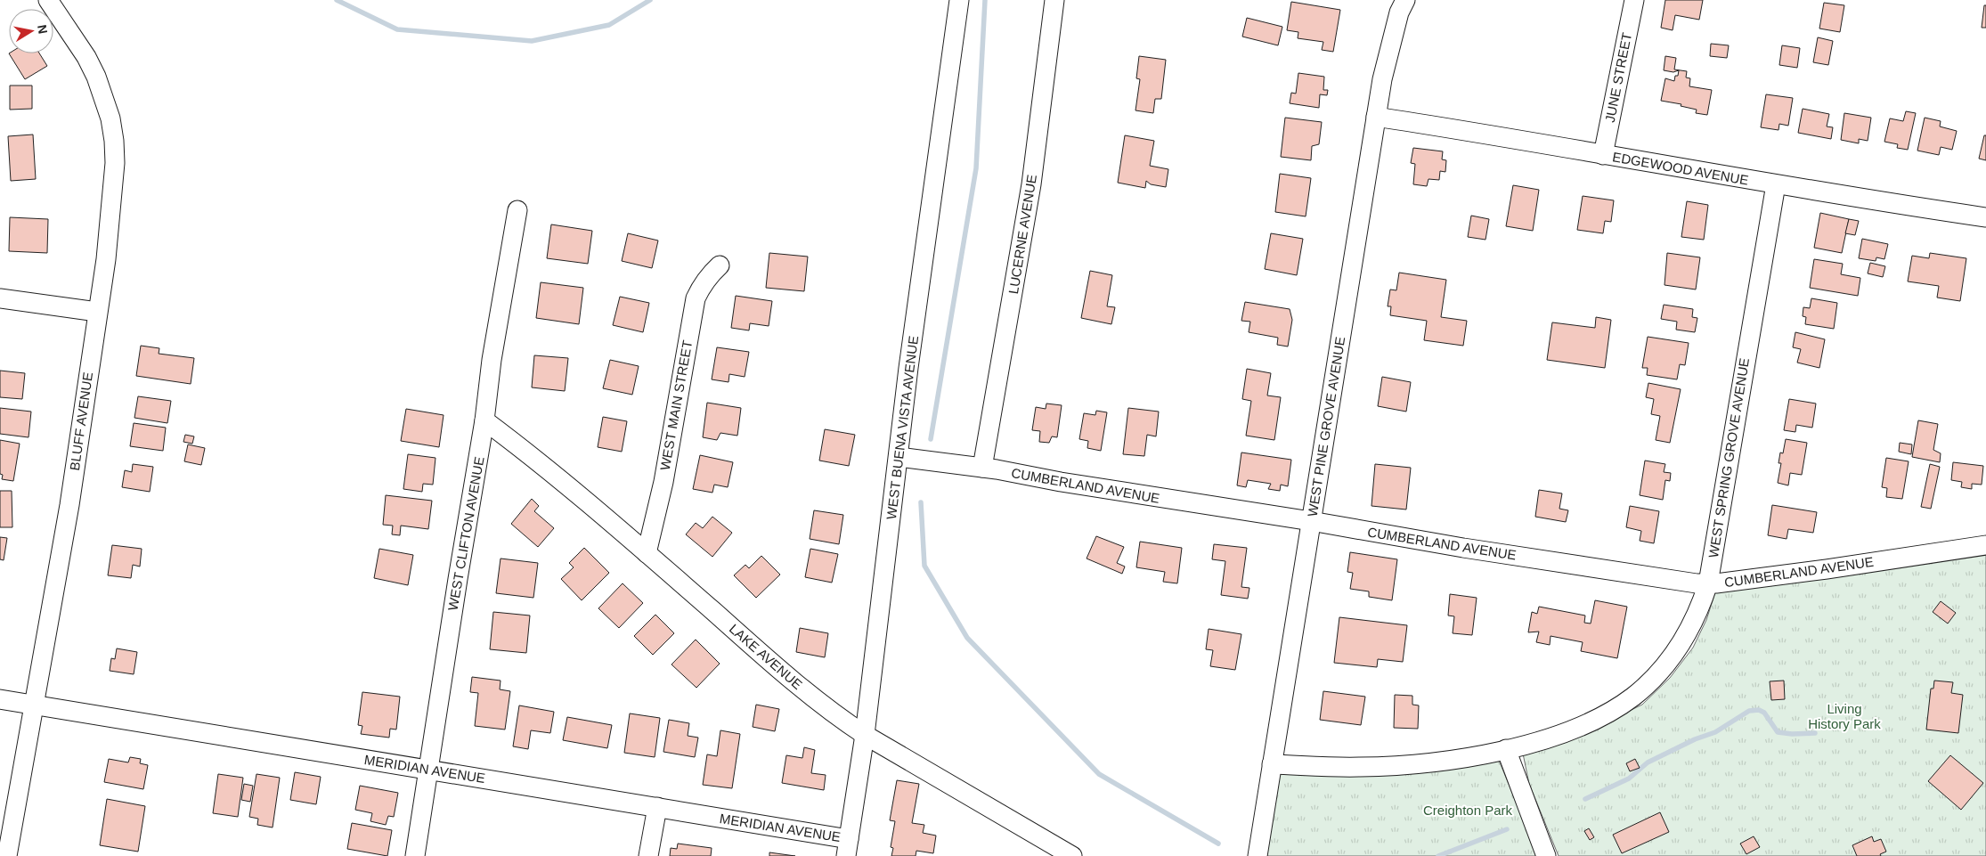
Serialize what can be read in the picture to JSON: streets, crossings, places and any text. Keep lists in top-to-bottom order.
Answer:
{
  "streets": {
    "street": [
      "JUNE STREET",
      "EDGEWOOD AVENUE",
      "LUCERNE AVENUE",
      "WEST MAIN STREET",
      "BLUFF AVENUE",
      "WEST PINE GROVE AVENUE",
      "WEST BUENA VISTA AVENUE",
      "WEST SPRING GROVE AVENUE",
      "CUMBERLAND AVENUE",
      "WEST CLIFTON AVENUE",
      "LAKE AVENUE",
      "MERIDIAN AVENUE"
    ]
  },
  "crossings": [
    ["JUNE STREET", "EDGEWOOD AVENUE"],
    ["EDGEWOOD AVENUE", "WEST PINE GROVE AVENUE"],
    ["EDGEWOOD AVENUE", "WEST SPRING GROVE AVENUE"],
    ["LUCERNE AVENUE", "CUMBERLAND AVENUE"],
    ["WEST MAIN STREET", "LAKE AVENUE"],
    ["BLUFF AVENUE", "MERIDIAN AVENUE"],
    ["WEST PINE GROVE AVENUE", "CUMBERLAND AVENUE"],
    ["WEST BUENA VISTA AVENUE", "CUMBERLAND AVENUE"],
    ["WEST BUENA VISTA AVENUE", "LAKE AVENUE"],
    ["WEST BUENA VISTA AVENUE", "MERIDIAN AVENUE"],
    ["WEST SPRING GROVE AVENUE", "CUMBERLAND AVENUE"],
    ["WEST CLIFTON AVENUE", "LAKE AVENUE"],
    ["WEST CLIFTON AVENUE", "MERIDIAN AVENUE"]
  ],
  "parks": ["Living History Park", "Creighton Park"],
  "north": "right"
}
